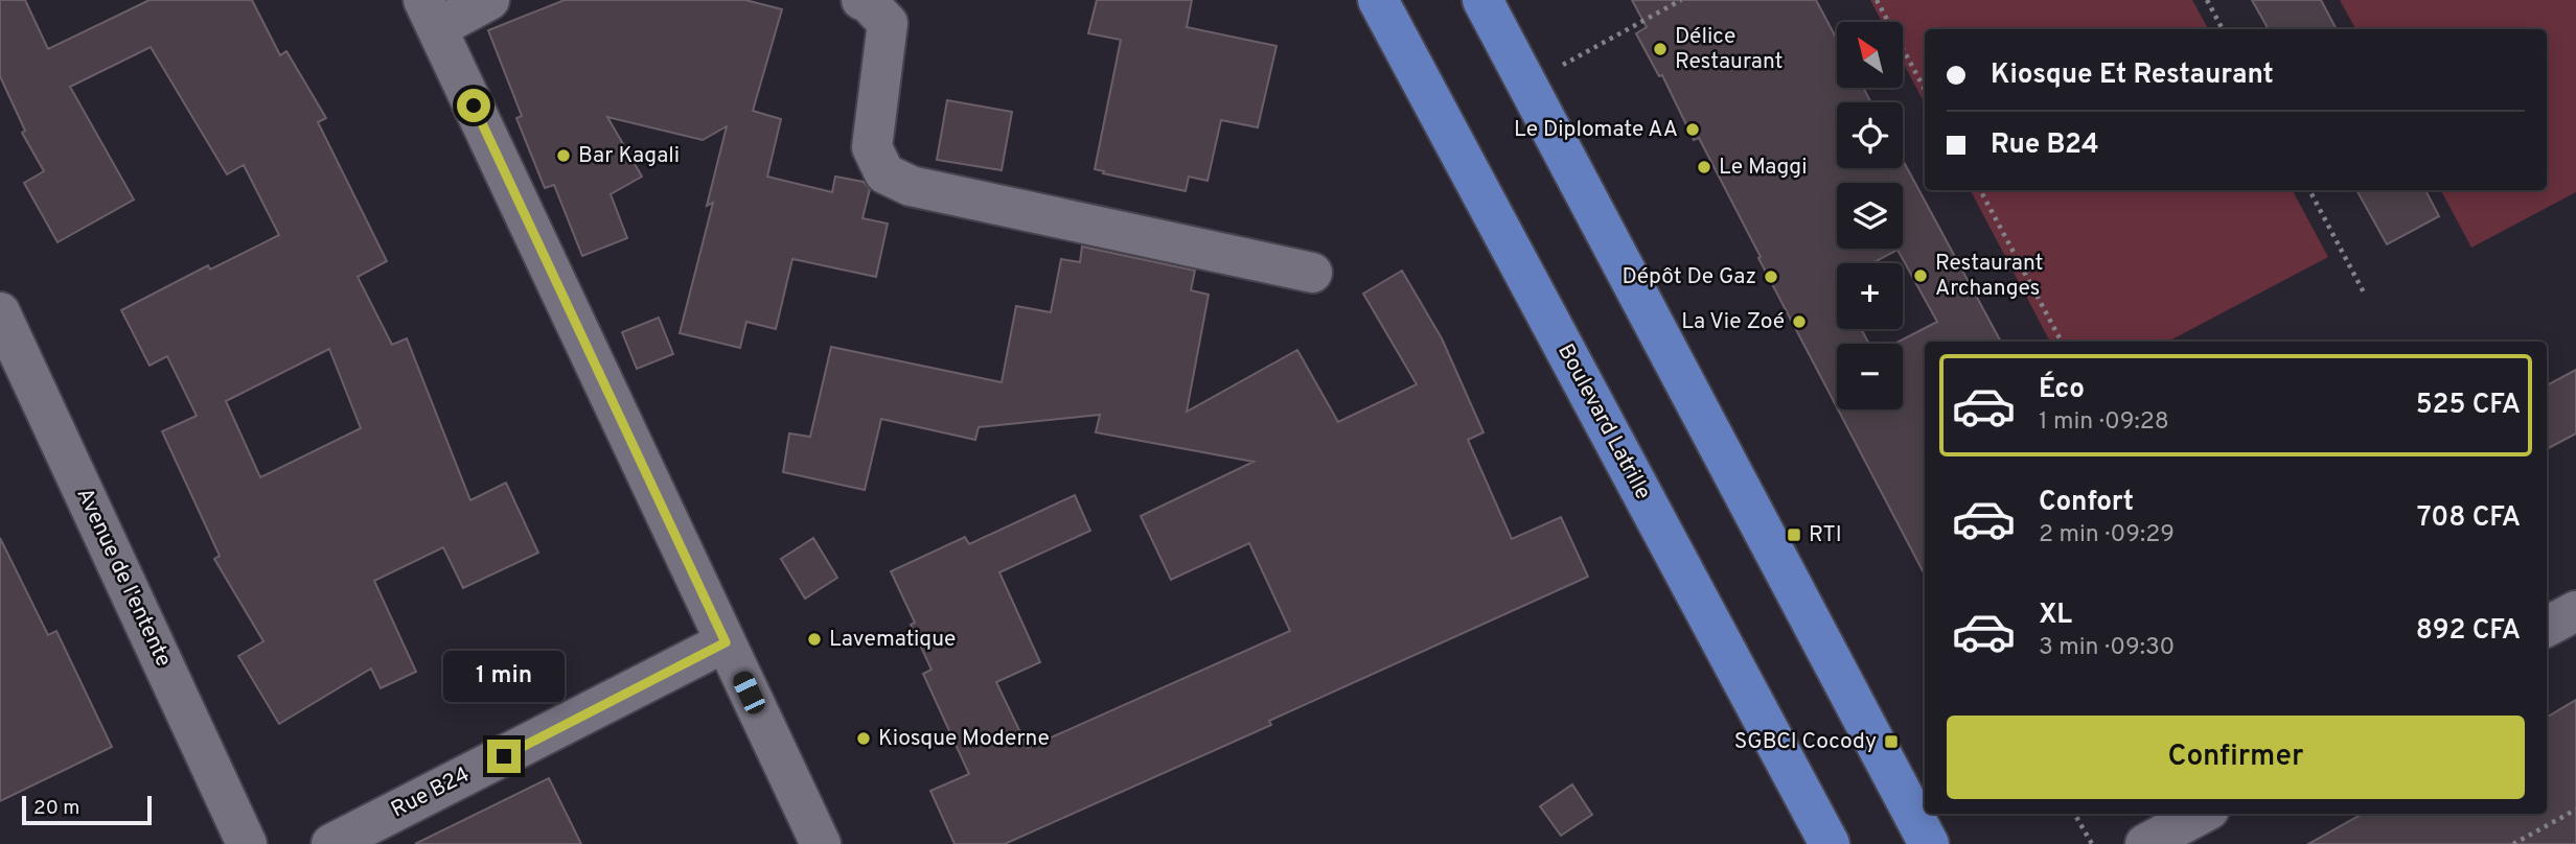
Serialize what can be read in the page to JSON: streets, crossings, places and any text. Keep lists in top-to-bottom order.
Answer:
{
  "streets": {
    "main road": ["Boulevard Latrille"],
    "street": ["Avenue de l'entente", "Rue B24"]
  },
  "places": {
    "other": [
      "Délice Restaurant",
      "Le Diplomate AA",
      "Bar Kagali",
      "Le Maggi",
      "Restaurant Archanges",
      "Dépôt De Gaz",
      "La Vie Zoé",
      "Lavematique",
      "Kiosque Moderne"
    ],
    "transit": ["RTI", "SGBCI Cocody"]
  },
  "scale_bar": "20 m",
  "north": "top left",
  "page": {
    "map_buttons": ["+", "−"],
    "banner": ["Kiosque Et Restaurant", "Rue B24"],
    "list": [
      {
        "name": "Éco",
        "note": "1 min · 09:28",
        "value": "525 CFA"
      },
      {
        "name": "Confort",
        "note": "2 min · 09:29",
        "value": "708 CFA"
      },
      {
        "name": "XL",
        "note": "3 min · 09:30",
        "value": "892 CFA"
      }
    ],
    "bubble": "1 min",
    "buttons": "Confirmer",
    "scale": "20 m"
  }
}
